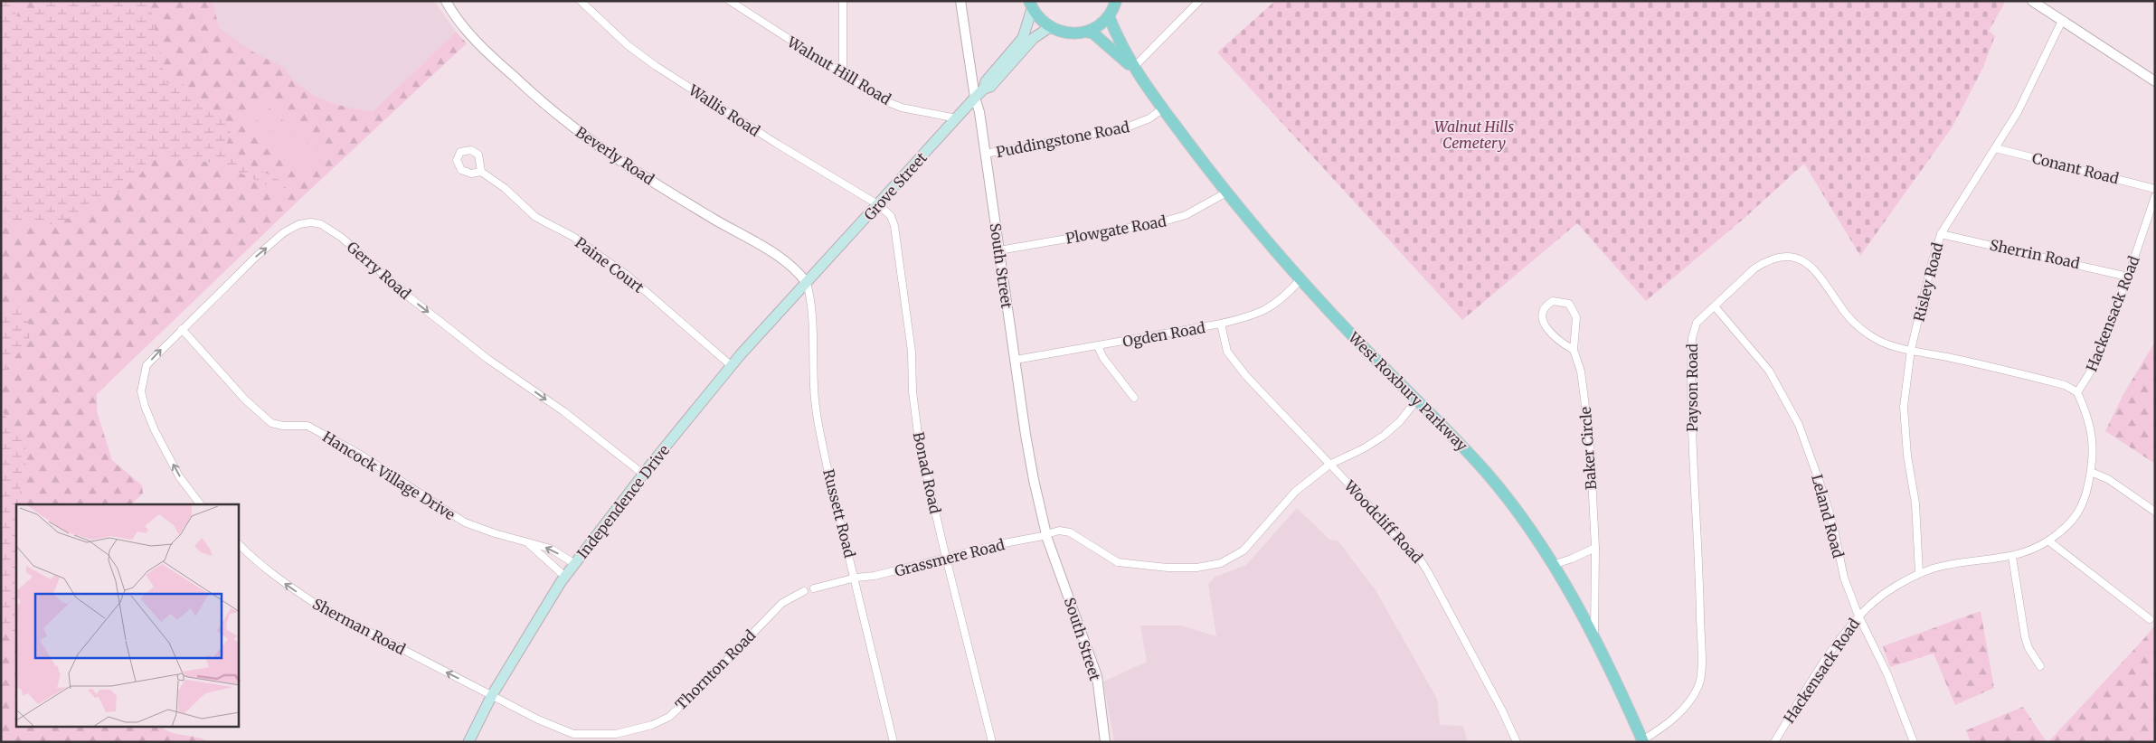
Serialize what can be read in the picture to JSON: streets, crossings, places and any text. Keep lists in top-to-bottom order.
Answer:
{
  "streets": {
    "main road": ["Grove Street", "West Roxbury Parkway", "Independence Drive"],
    "street": [
      "Walnut Hill Road",
      "Wallis Road",
      "Puddingstone Road",
      "Beverly Road",
      "Conant Road",
      "Plowgate Road",
      "Sherrin Road",
      "Paine Court",
      "South Street",
      "Gerry Road",
      "Risley Road",
      "Hackensack Road",
      "Ogden Road",
      "Payson Road",
      "Baker Circle",
      "Bonad Road",
      "Hancock Village Drive",
      "Russett Road",
      "Leland Road",
      "Woodcliff Road",
      "Grassmere Road",
      "Sherman Road",
      "Thornton Road"
    ]
  },
  "crossings": [
    ["Walnut Hill Road", "Grove Street"],
    ["Wallis Road", "Grove Street"],
    ["Wallis Road", "Bonad Road"],
    ["Puddingstone Road", "South Street"],
    ["Puddingstone Road", "West Roxbury Parkway"],
    ["Beverly Road", "Grove Street"],
    ["Beverly Road", "Independence Drive"],
    ["Beverly Road", "Russett Road"],
    ["Conant Road", "Risley Road"],
    ["Grove Street", "South Street"],
    ["Grove Street", "Bonad Road"],
    ["Grove Street", "Independence Drive"],
    ["Grove Street", "Russett Road"],
    ["Plowgate Road", "South Street"],
    ["Plowgate Road", "West Roxbury Parkway"],
    ["Sherrin Road", "Risley Road"],
    ["Sherrin Road", "Hackensack Road"],
    ["Paine Court", "Independence Drive"],
    ["South Street", "Ogden Road"],
    ["South Street", "Grassmere Road"],
    ["Gerry Road", "Hancock Village Drive"],
    ["Gerry Road", "Independence Drive"],
    ["Risley Road", "Hackensack Road"],
    ["Risley Road", "Payson Road"],
    ["Hackensack Road", "Payson Road"],
    ["Hackensack Road", "Leland Road"],
    ["Ogden Road", "West Roxbury Parkway"],
    ["Ogden Road", "Woodcliff Road"],
    ["Payson Road", "West Roxbury Parkway"],
    ["Payson Road", "Leland Road"],
    ["West Roxbury Parkway", "Baker Circle"],
    ["West Roxbury Parkway", "Grassmere Road"],
    ["Bonad Road", "Grassmere Road"],
    ["Hancock Village Drive", "Independence Drive"],
    ["Independence Drive", "Russett Road"],
    ["Independence Drive", "Sherman Road"],
    ["Independence Drive", "Thornton Road"],
    ["Russett Road", "Grassmere Road"],
    ["Woodcliff Road", "Grassmere Road"],
    ["Sherman Road", "Thornton Road"]
  ],
  "one_way": ["Sherman Road"],
  "parks": ["Walnut Hills Cemetery"]
}
